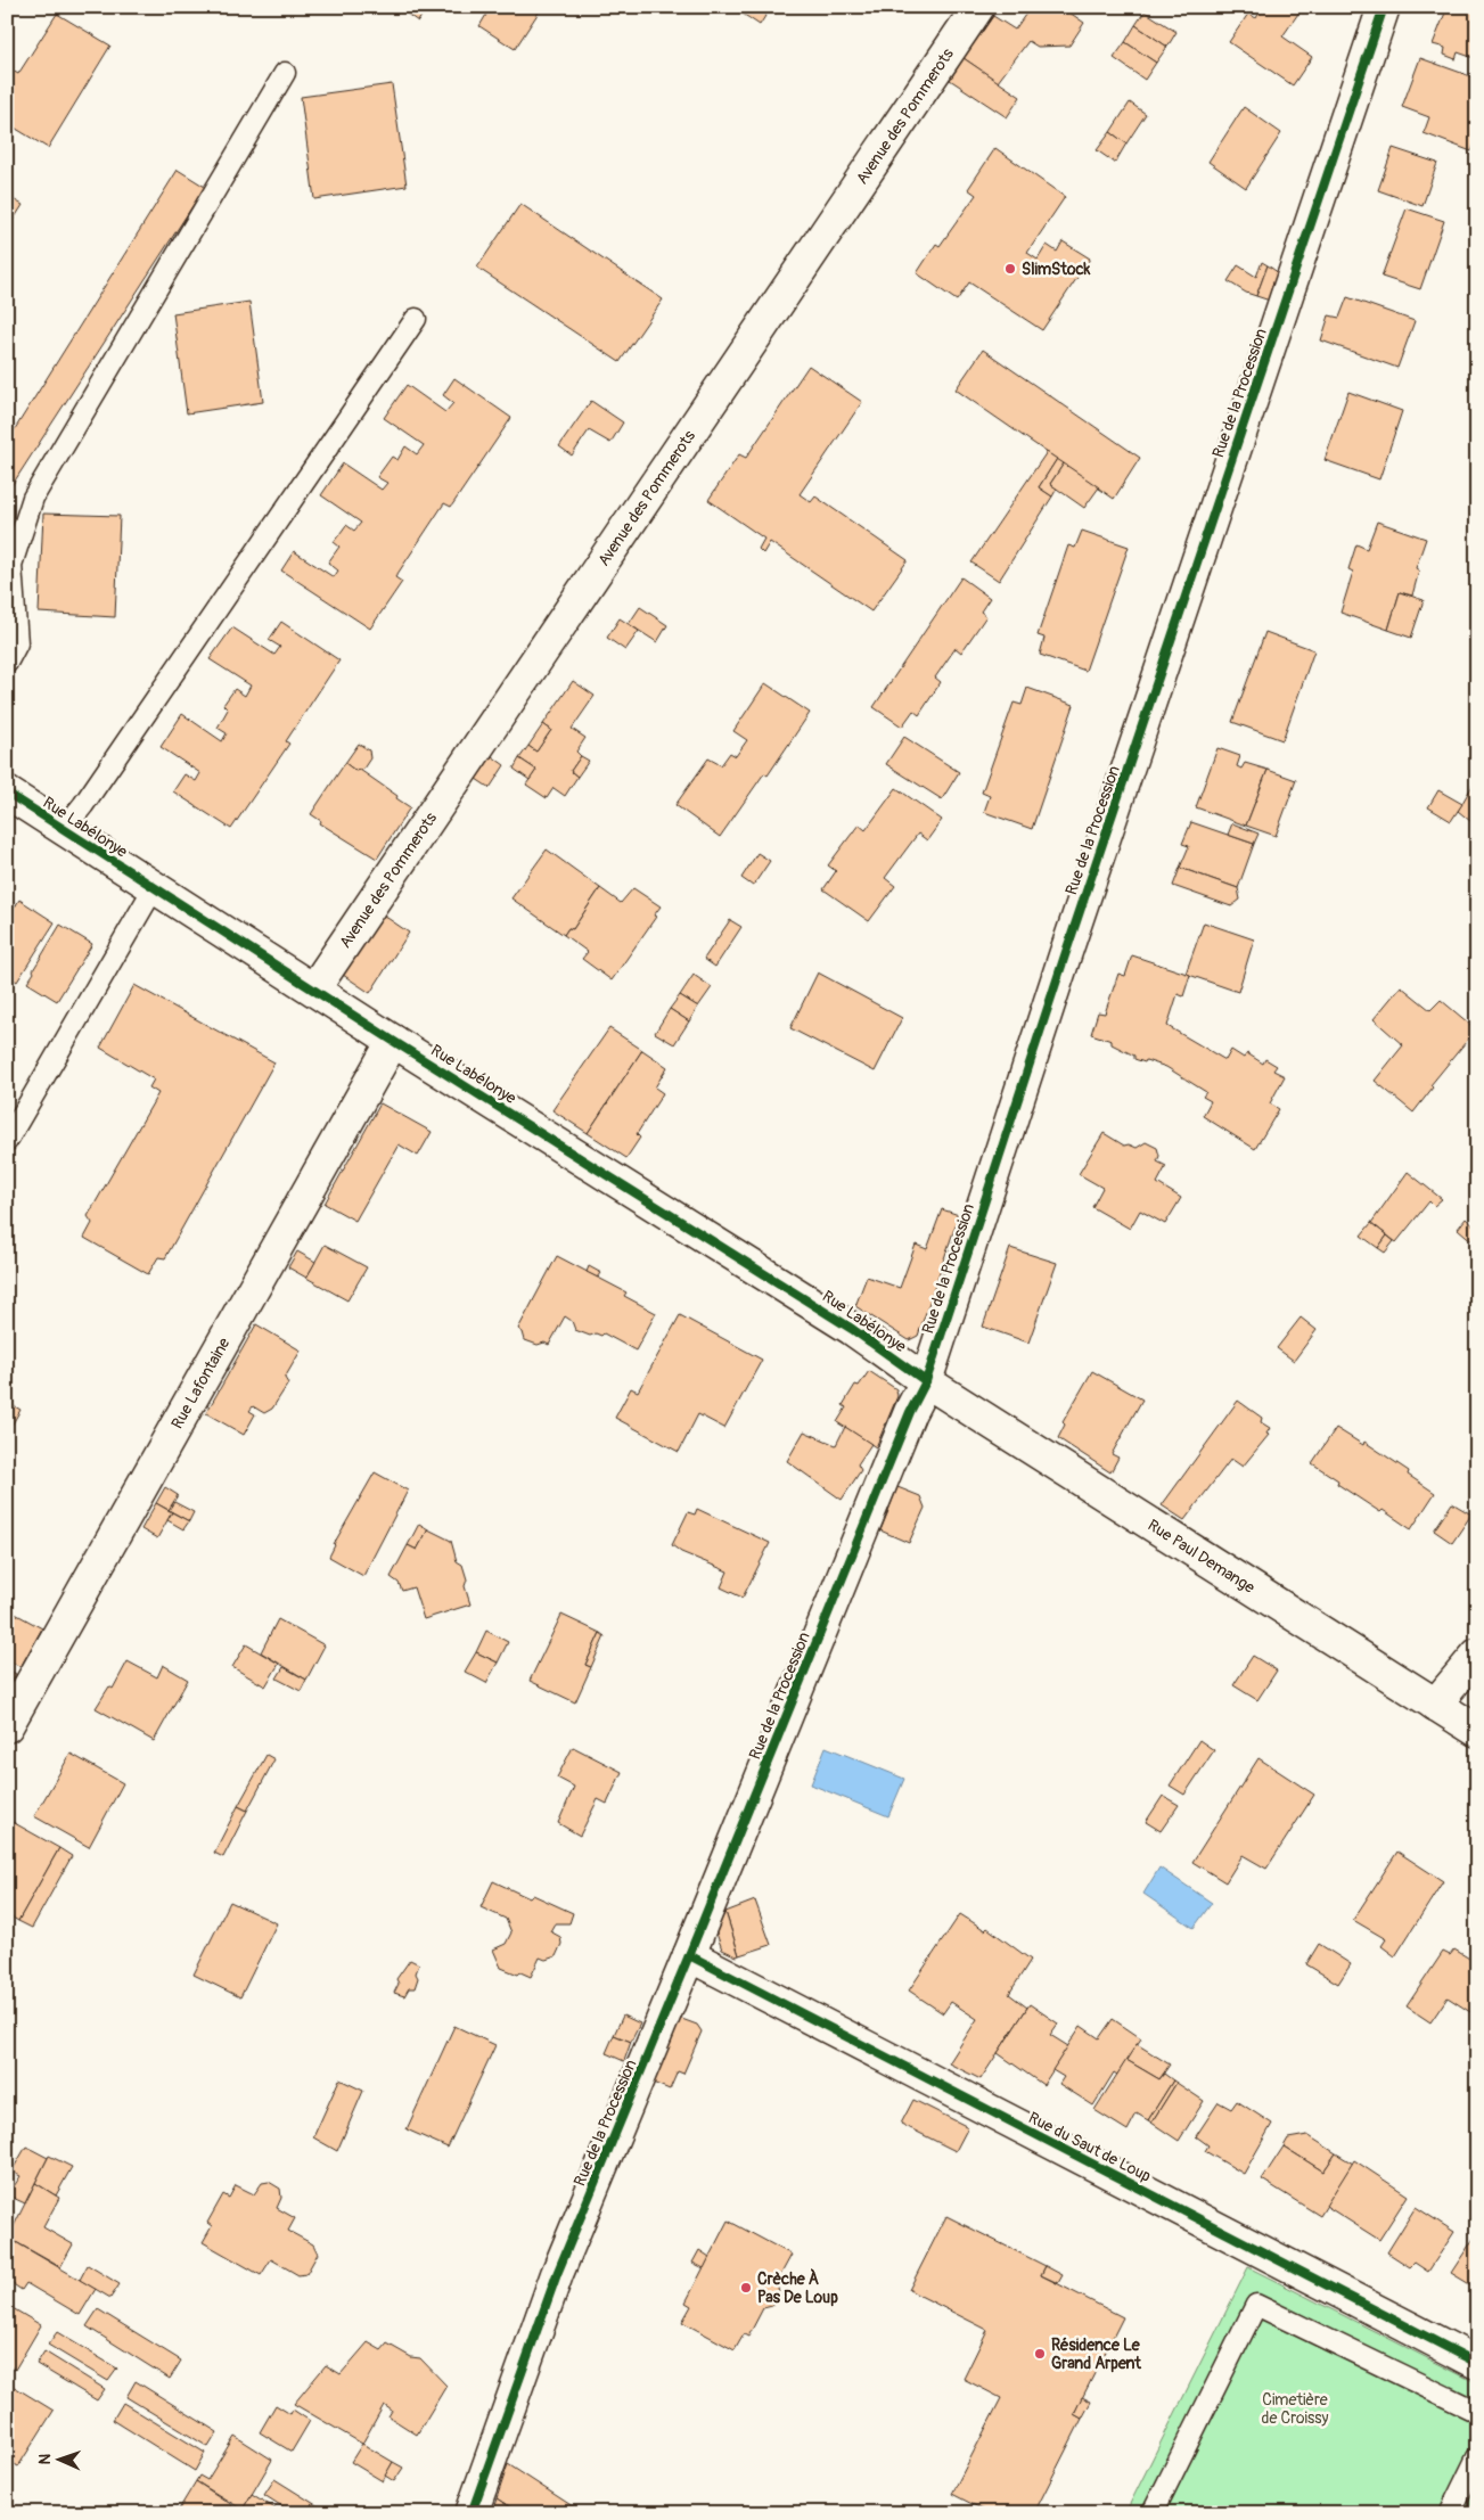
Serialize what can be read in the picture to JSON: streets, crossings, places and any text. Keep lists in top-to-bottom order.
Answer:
{
  "streets": {
    "street": [
      "Avenue des Pommerots",
      "Rue de la Procession",
      "Rue Labélonye",
      "Rue Lafontaine",
      "Rue Paul Demange",
      "Rue du Saut de Loup"
    ]
  },
  "crossings": [
    ["Avenue des Pommerots", "Rue Labélonye"],
    ["Rue de la Procession", "Rue Labélonye"],
    ["Rue de la Procession", "Rue Paul Demange"],
    ["Rue de la Procession", "Rue du Saut de Loup"],
    ["Rue Labélonye", "Rue Lafontaine"],
    ["Rue Labélonye", "Rue Paul Demange"]
  ],
  "parks": ["Cimetière de Croissy"],
  "places": ["SlimStock", "Crèche À Pas De Loup", "Résidence Le Grand Arpent"],
  "north": "left"
}
